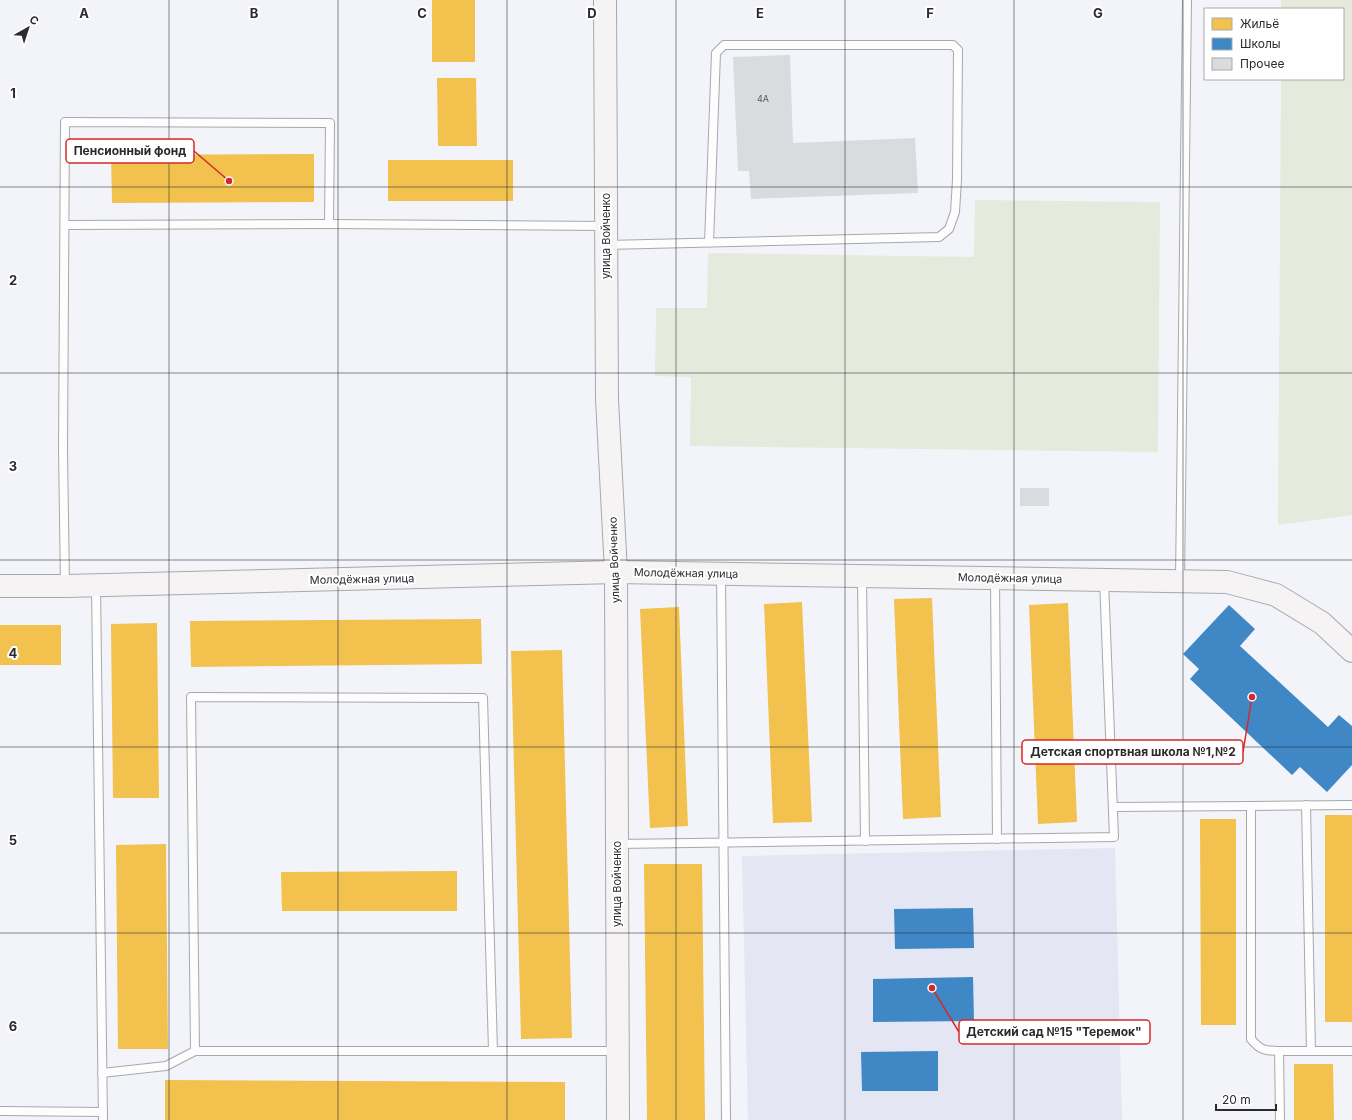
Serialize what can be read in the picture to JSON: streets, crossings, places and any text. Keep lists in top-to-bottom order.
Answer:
{
  "streets": {
    "main road": ["улица Войченко", "Молодёжная улица"]
  },
  "crossings": [
    ["улица Войченко", "Молодёжная улица"]
  ],
  "places": ["Пенсионный фонд", "Детская спортвная школа №1,№2", "Детский сад №15 \"Теремок\""],
  "house_numbers": ["4А"],
  "legend": ["Жильё", "Школы", "Прочее"],
  "scale_bar": "20 m",
  "north": "top right",
  "grid": {
    "columns": [
      "A",
      "B",
      "C",
      "D",
      "E",
      "F",
      "G"
    ],
    "rows": [
      "1",
      "2",
      "3",
      "4",
      "5",
      "6"
    ]
  }
}
